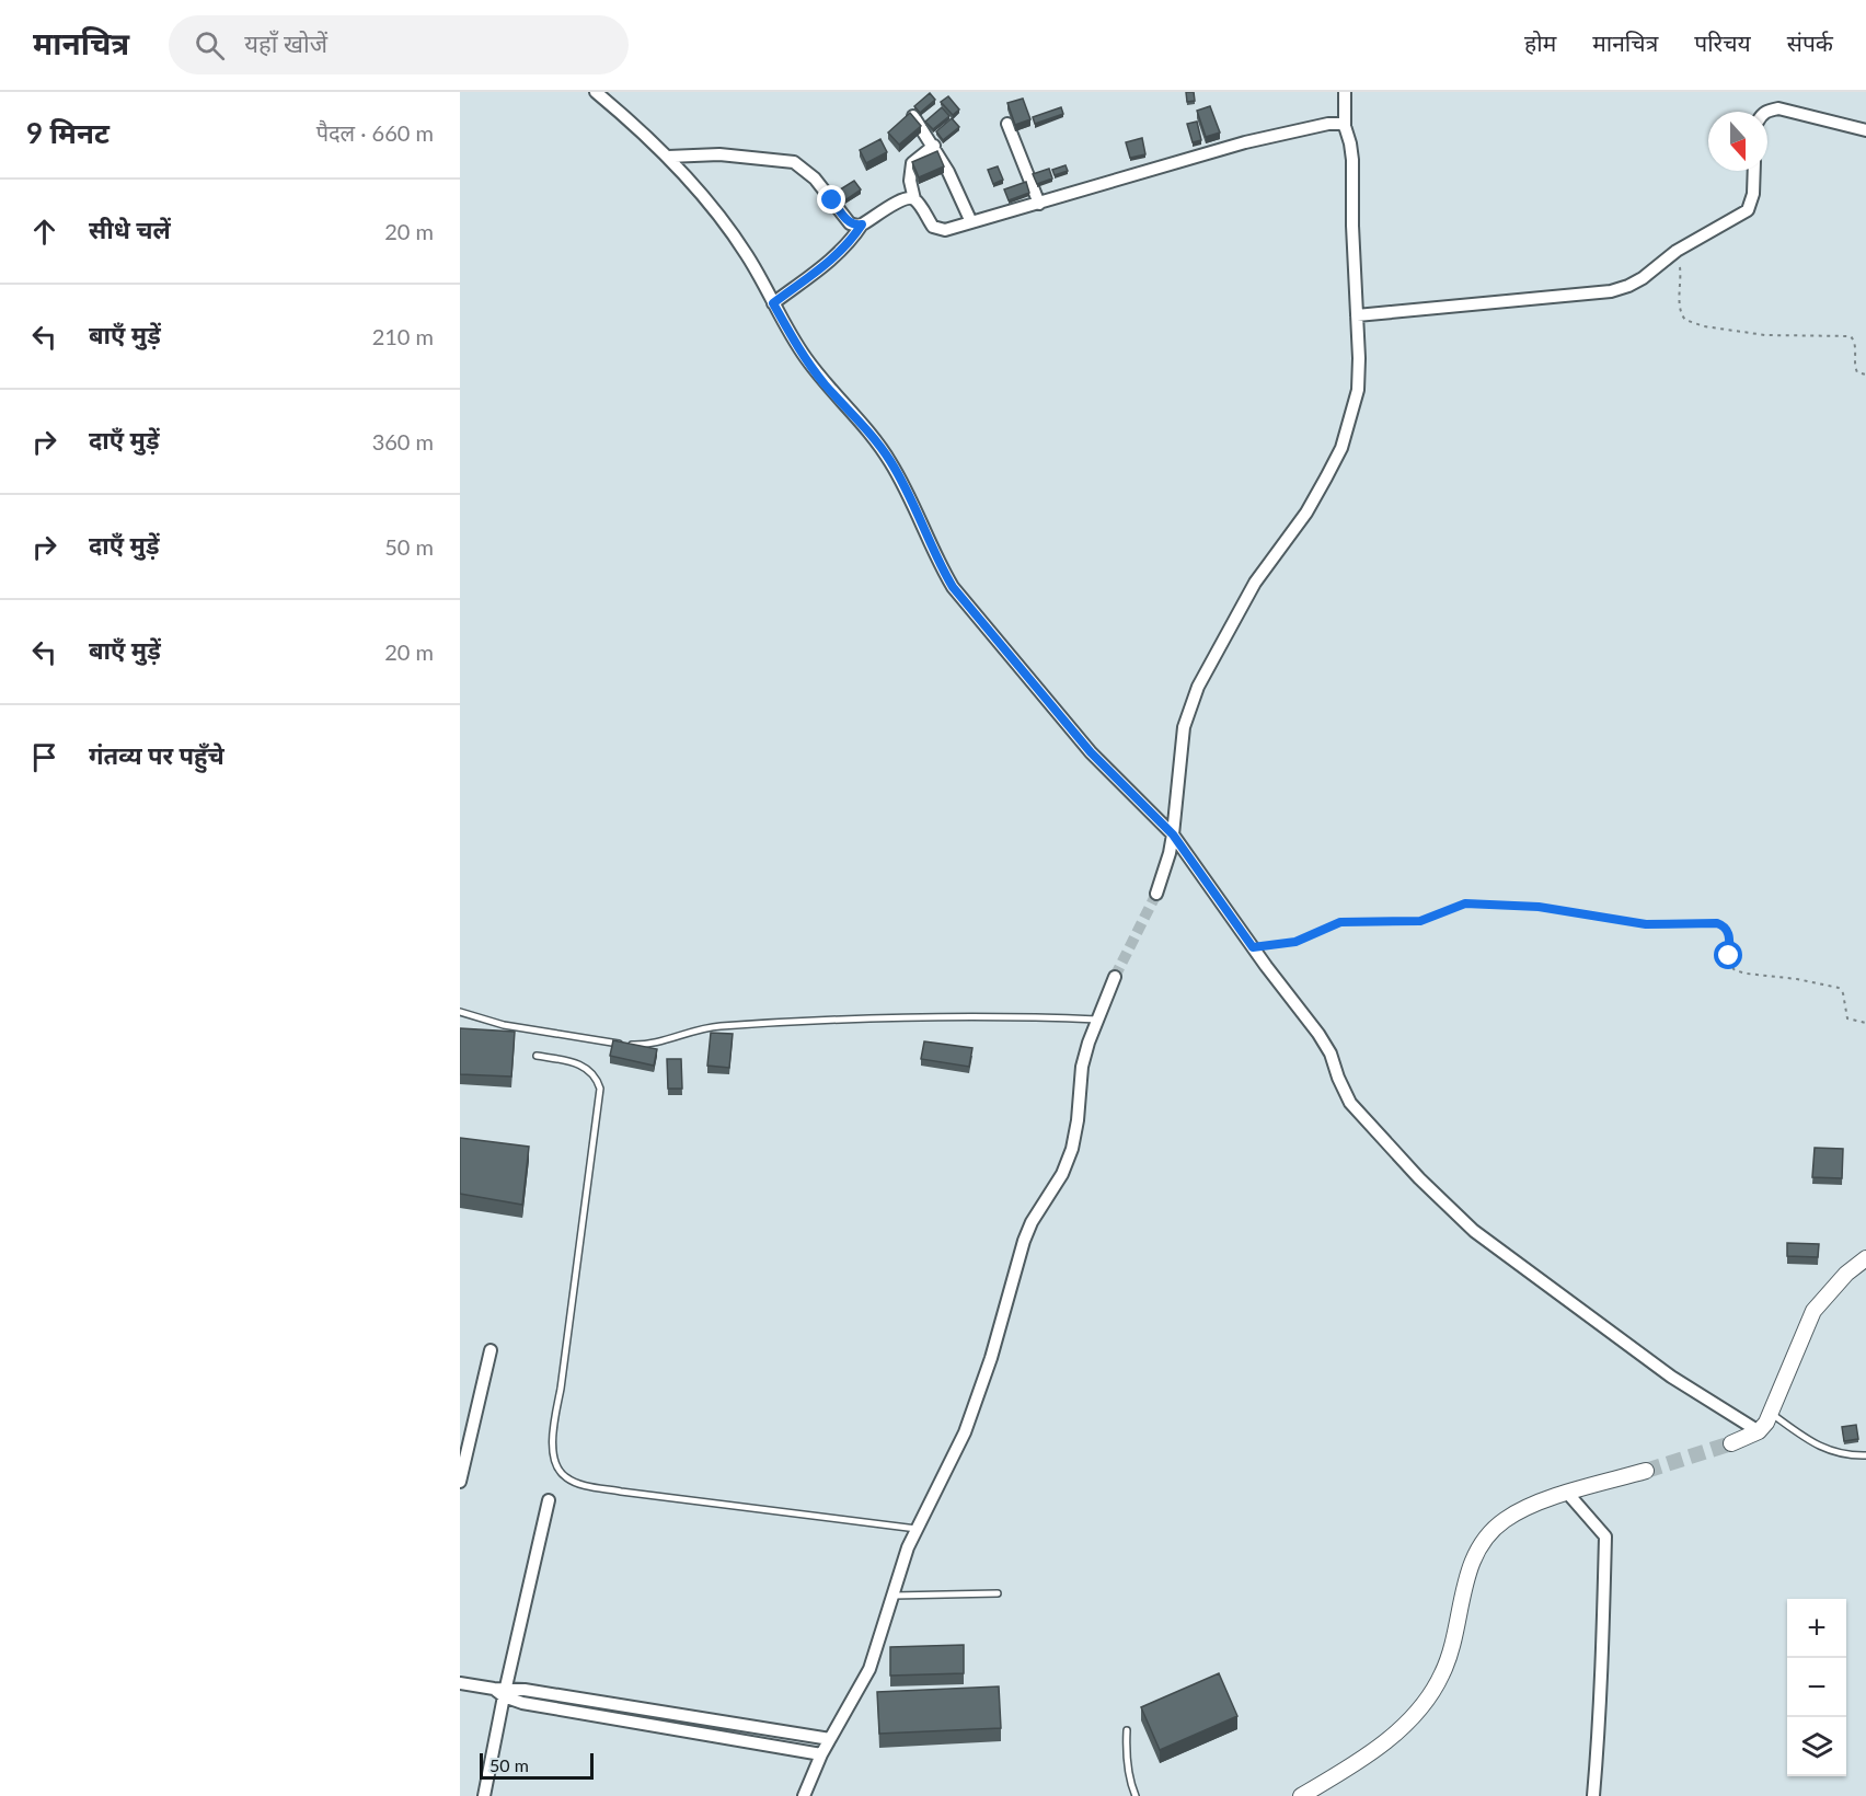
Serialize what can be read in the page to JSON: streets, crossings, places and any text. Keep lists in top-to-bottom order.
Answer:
{
  "scale_bar": "50 m",
  "north": "bottom",
  "page": {
    "header": "मानचित्र",
    "search": "यहाँ खोजें",
    "nav": [
      "होम",
      "मानचित्र",
      "परिचय",
      "संपर्क"
    ],
    "heading": ["9 मिनट", "पैदल · 660 m"],
    "list": [
      ["सीधे चलें", "20 m"],
      ["बाएँ मुड़ें", "210 m"],
      ["दाएँ मुड़ें", "360 m"],
      ["दाएँ मुड़ें", "50 m"],
      ["बाएँ मुड़ें", "20 m"],
      "गंतव्य पर पहुँचे"
    ],
    "map_buttons": ["+", "−"],
    "scale": "50 m"
  }
}
